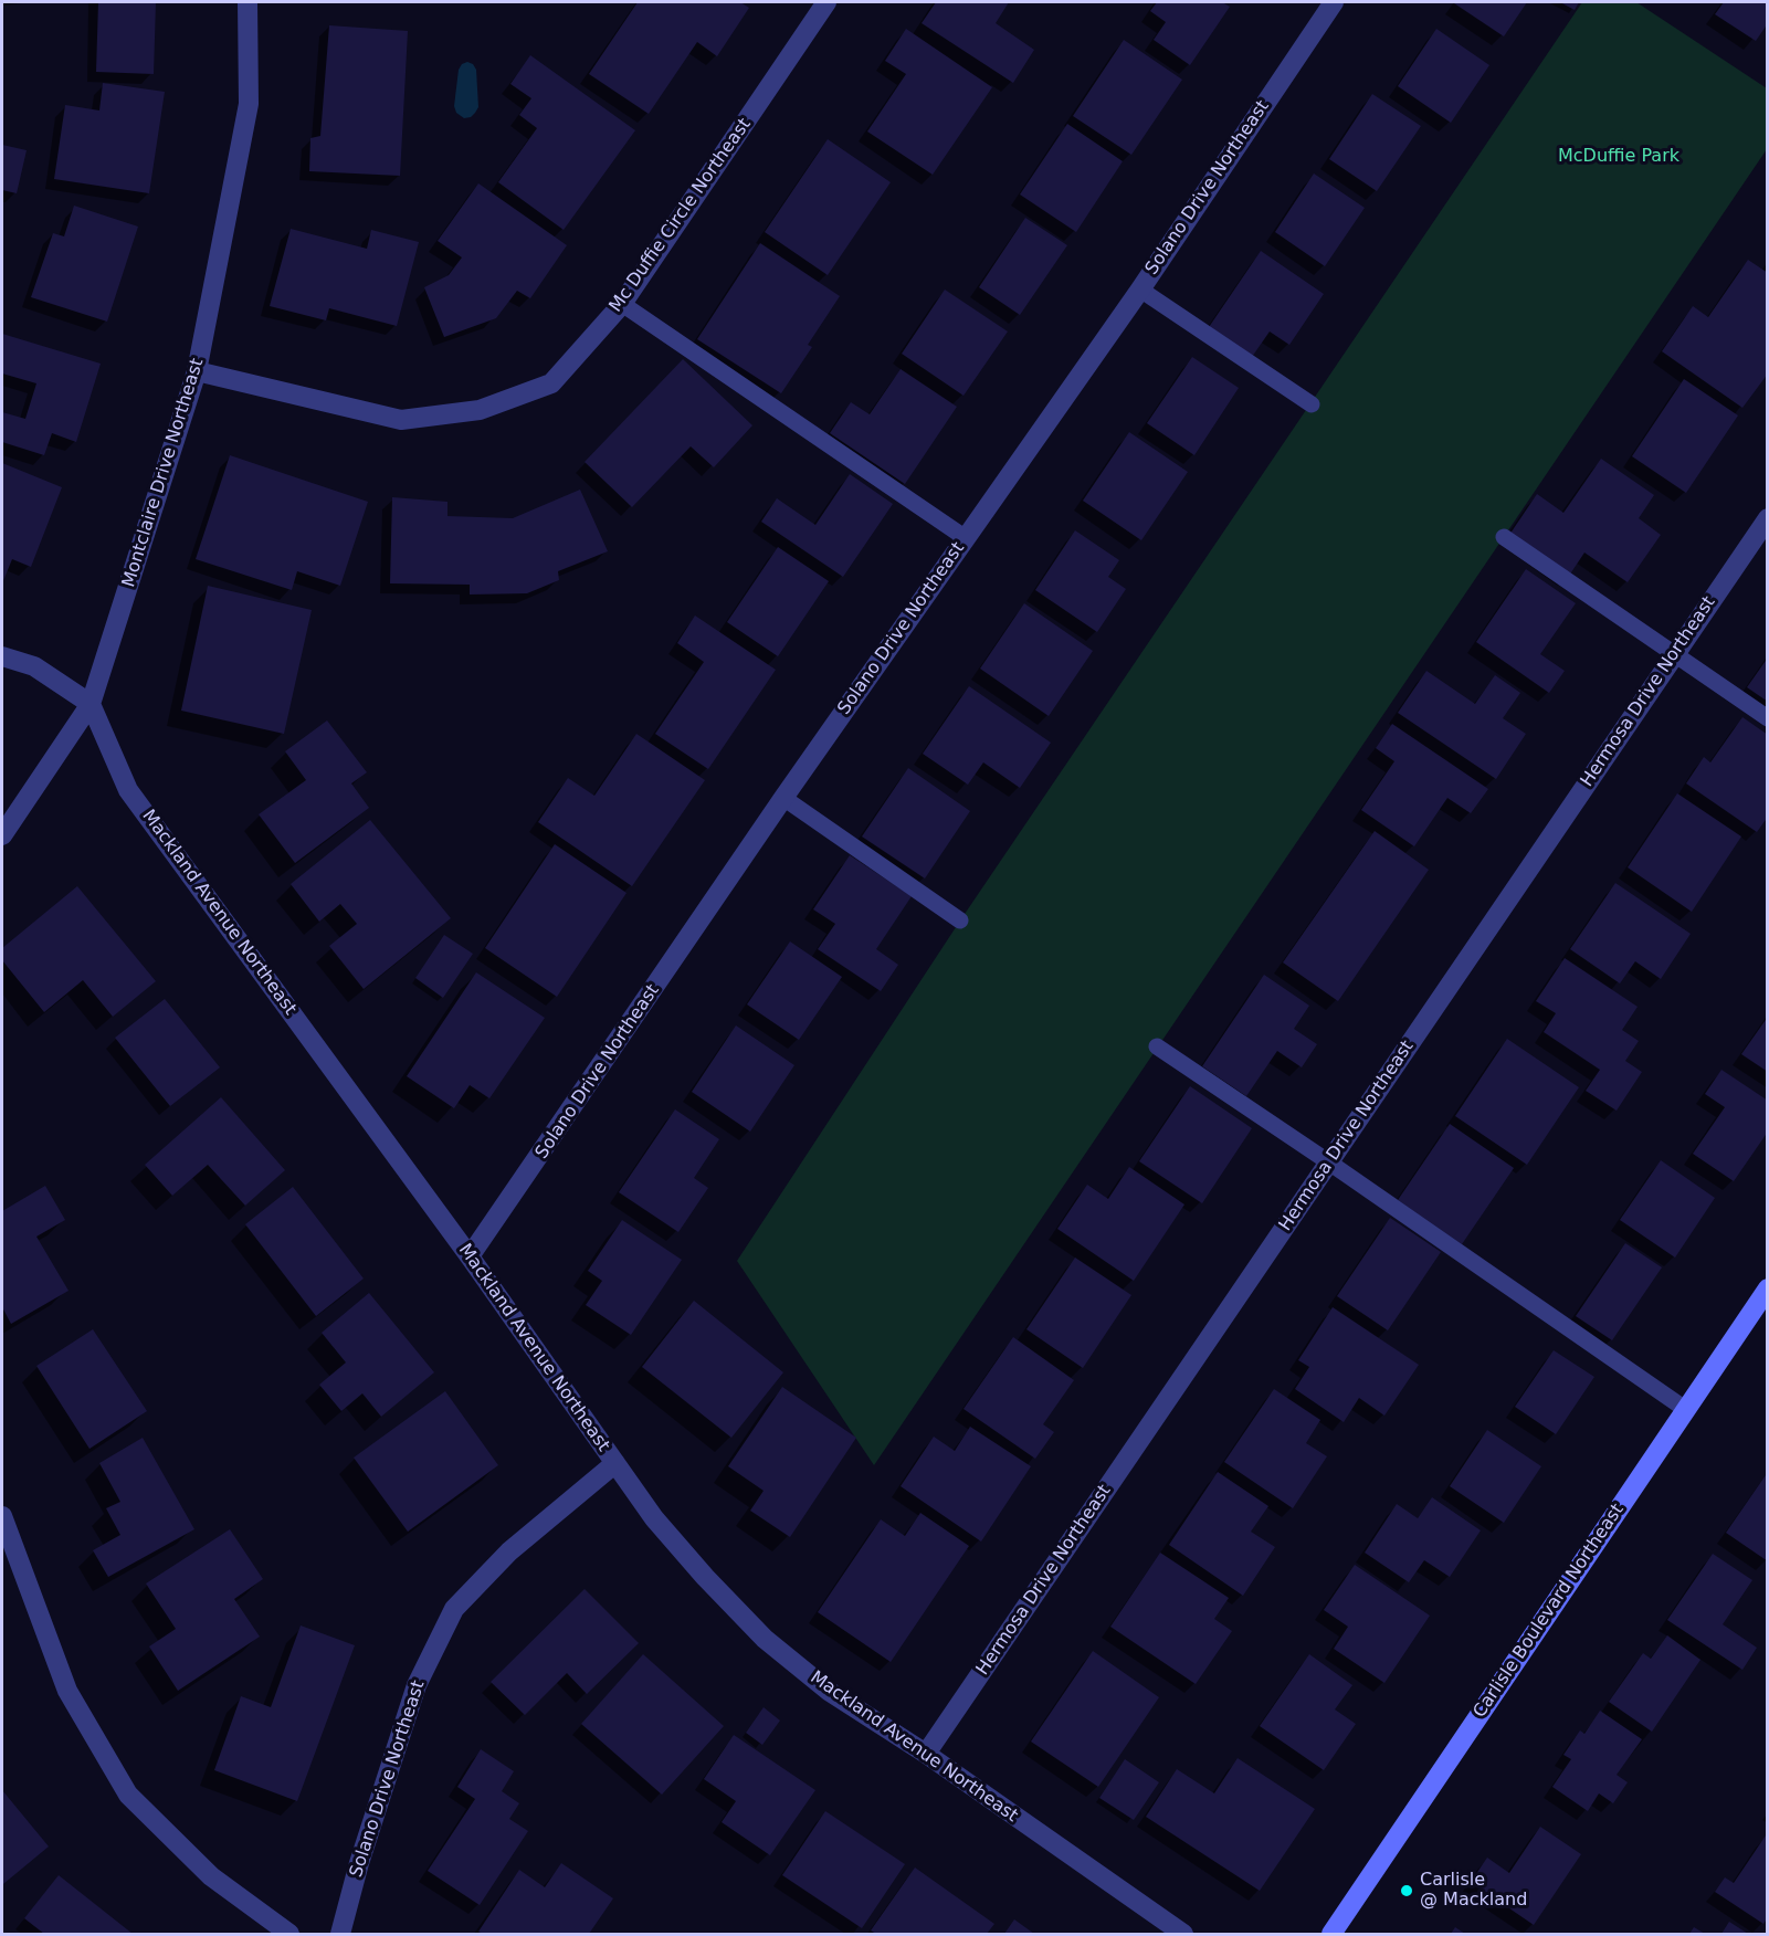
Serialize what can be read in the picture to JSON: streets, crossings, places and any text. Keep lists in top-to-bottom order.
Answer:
{
  "streets": {
    "main road": ["Carlisle Boulevard Northeast"],
    "street": [
      "Solano Drive Northeast",
      "Mc Duffie Circle Northeast",
      "Montclaire Drive Northeast",
      "Hermosa Drive Northeast",
      "Mackland Avenue Northeast"
    ]
  },
  "crossings": [
    ["Solano Drive Northeast", "Mackland Avenue Northeast"],
    ["Mc Duffie Circle Northeast", "Montclaire Drive Northeast"],
    ["Montclaire Drive Northeast", "Mackland Avenue Northeast"],
    ["Hermosa Drive Northeast", "Mackland Avenue Northeast"]
  ],
  "parks": ["McDuffie Park"],
  "places": ["Carlisle @ Mackland"]
}
